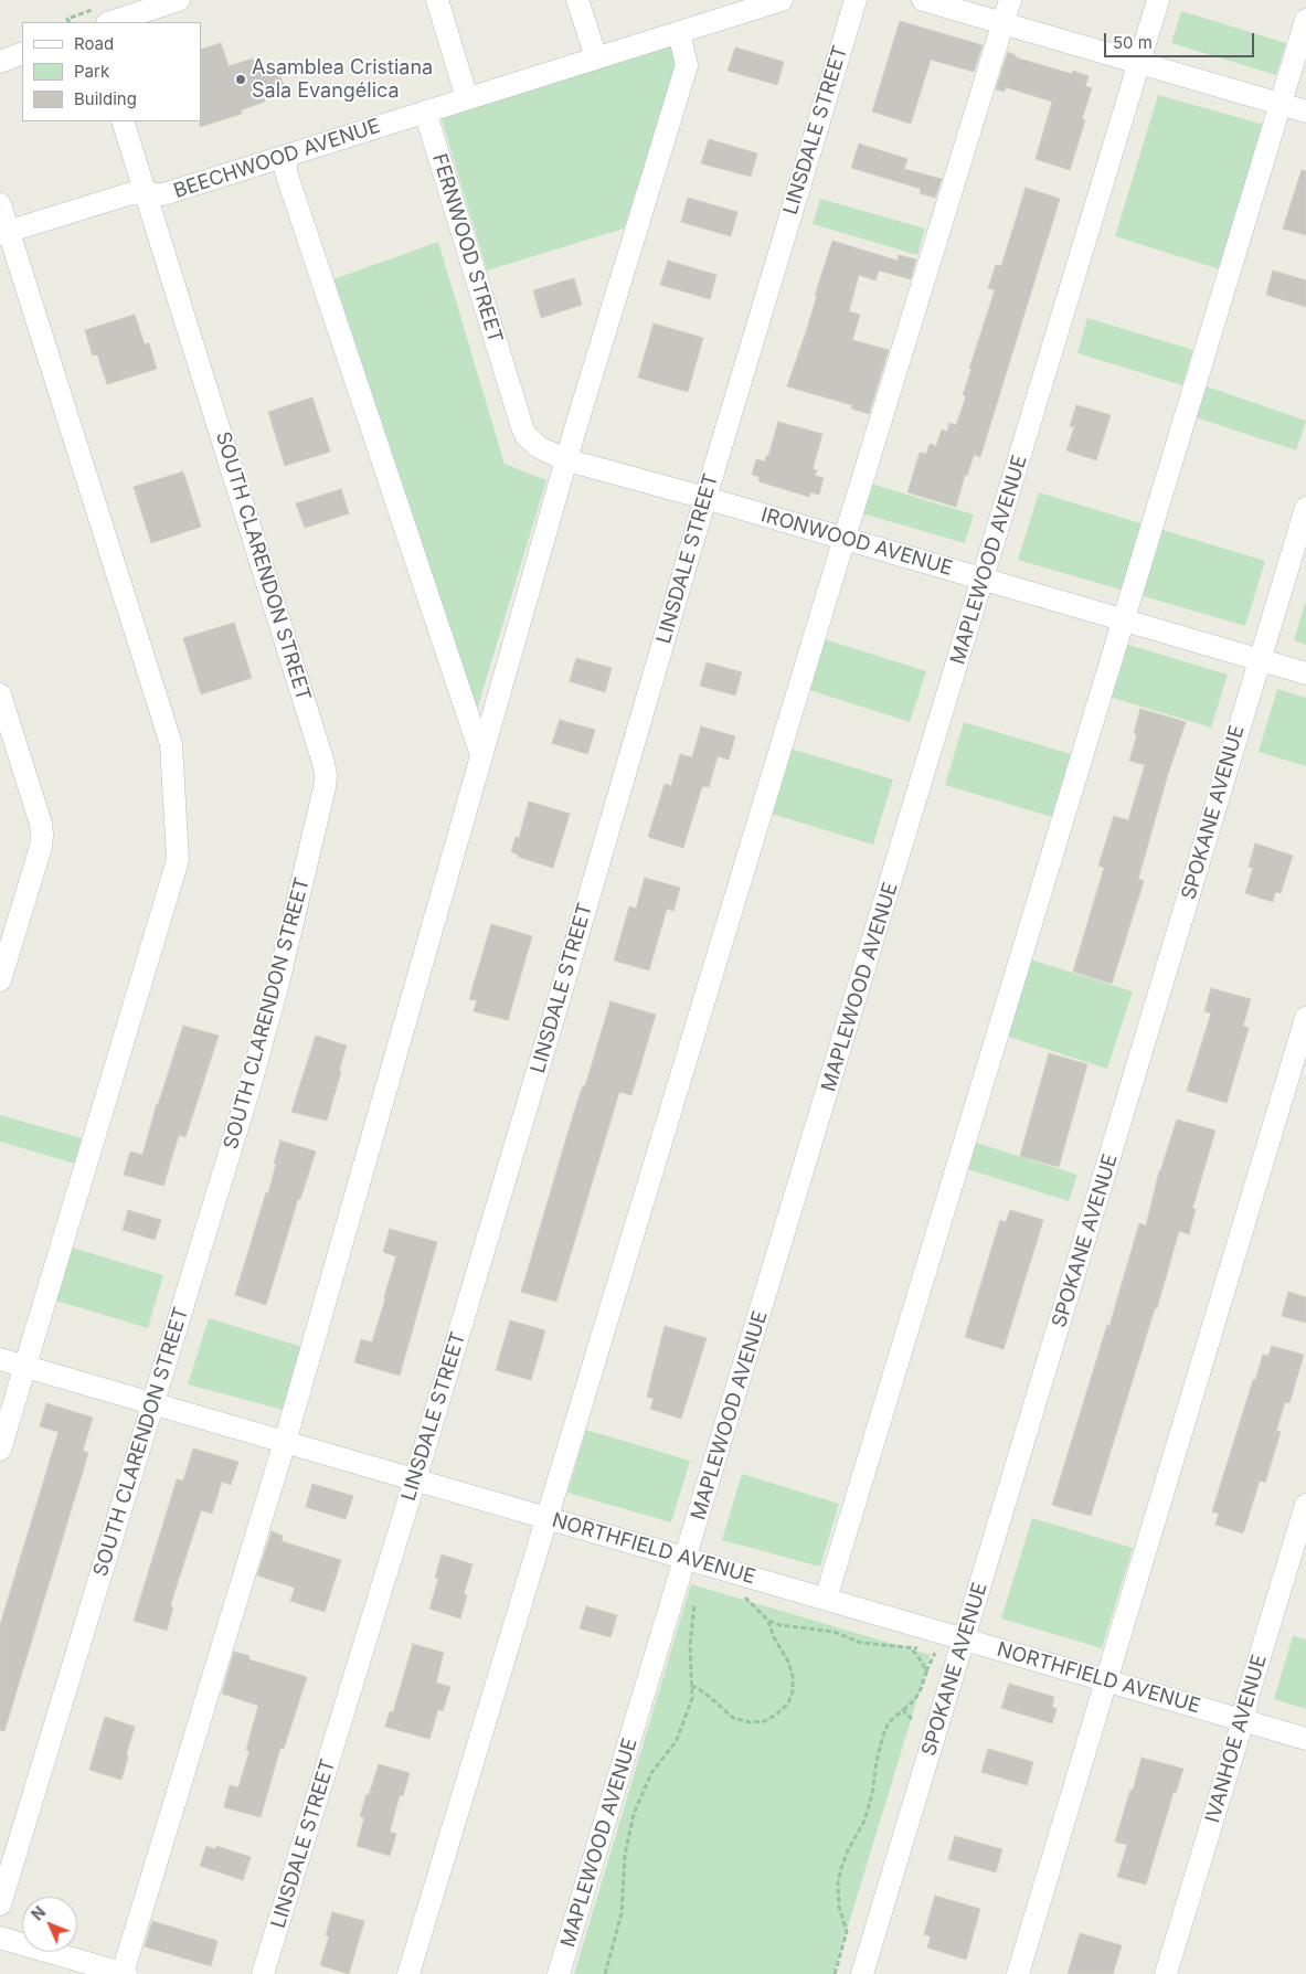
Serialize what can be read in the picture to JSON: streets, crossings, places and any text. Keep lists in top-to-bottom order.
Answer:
{
  "streets": {
    "street": [
      "LINSDALE STREET",
      "BEECHWOOD AVENUE",
      "FERNWOOD STREET",
      "IRONWOOD AVENUE",
      "MAPLEWOOD AVENUE",
      "SOUTH CLARENDON STREET",
      "SPOKANE AVENUE",
      "NORTHFIELD AVENUE",
      "IVANHOE AVENUE"
    ]
  },
  "crossings": [
    ["LINSDALE STREET", "IRONWOOD AVENUE"],
    ["LINSDALE STREET", "NORTHFIELD AVENUE"],
    ["BEECHWOOD AVENUE", "FERNWOOD STREET"],
    ["BEECHWOOD AVENUE", "SOUTH CLARENDON STREET"],
    ["FERNWOOD STREET", "IRONWOOD AVENUE"],
    ["IRONWOOD AVENUE", "MAPLEWOOD AVENUE"],
    ["IRONWOOD AVENUE", "SPOKANE AVENUE"],
    ["MAPLEWOOD AVENUE", "NORTHFIELD AVENUE"],
    ["SOUTH CLARENDON STREET", "NORTHFIELD AVENUE"],
    ["SPOKANE AVENUE", "NORTHFIELD AVENUE"],
    ["NORTHFIELD AVENUE", "IVANHOE AVENUE"]
  ],
  "places": ["Asamblea Cristiana Sala Evangélica"],
  "legend": ["Road", "Park", "Building"],
  "scale_bar": "50 m",
  "north": "top left"
}
